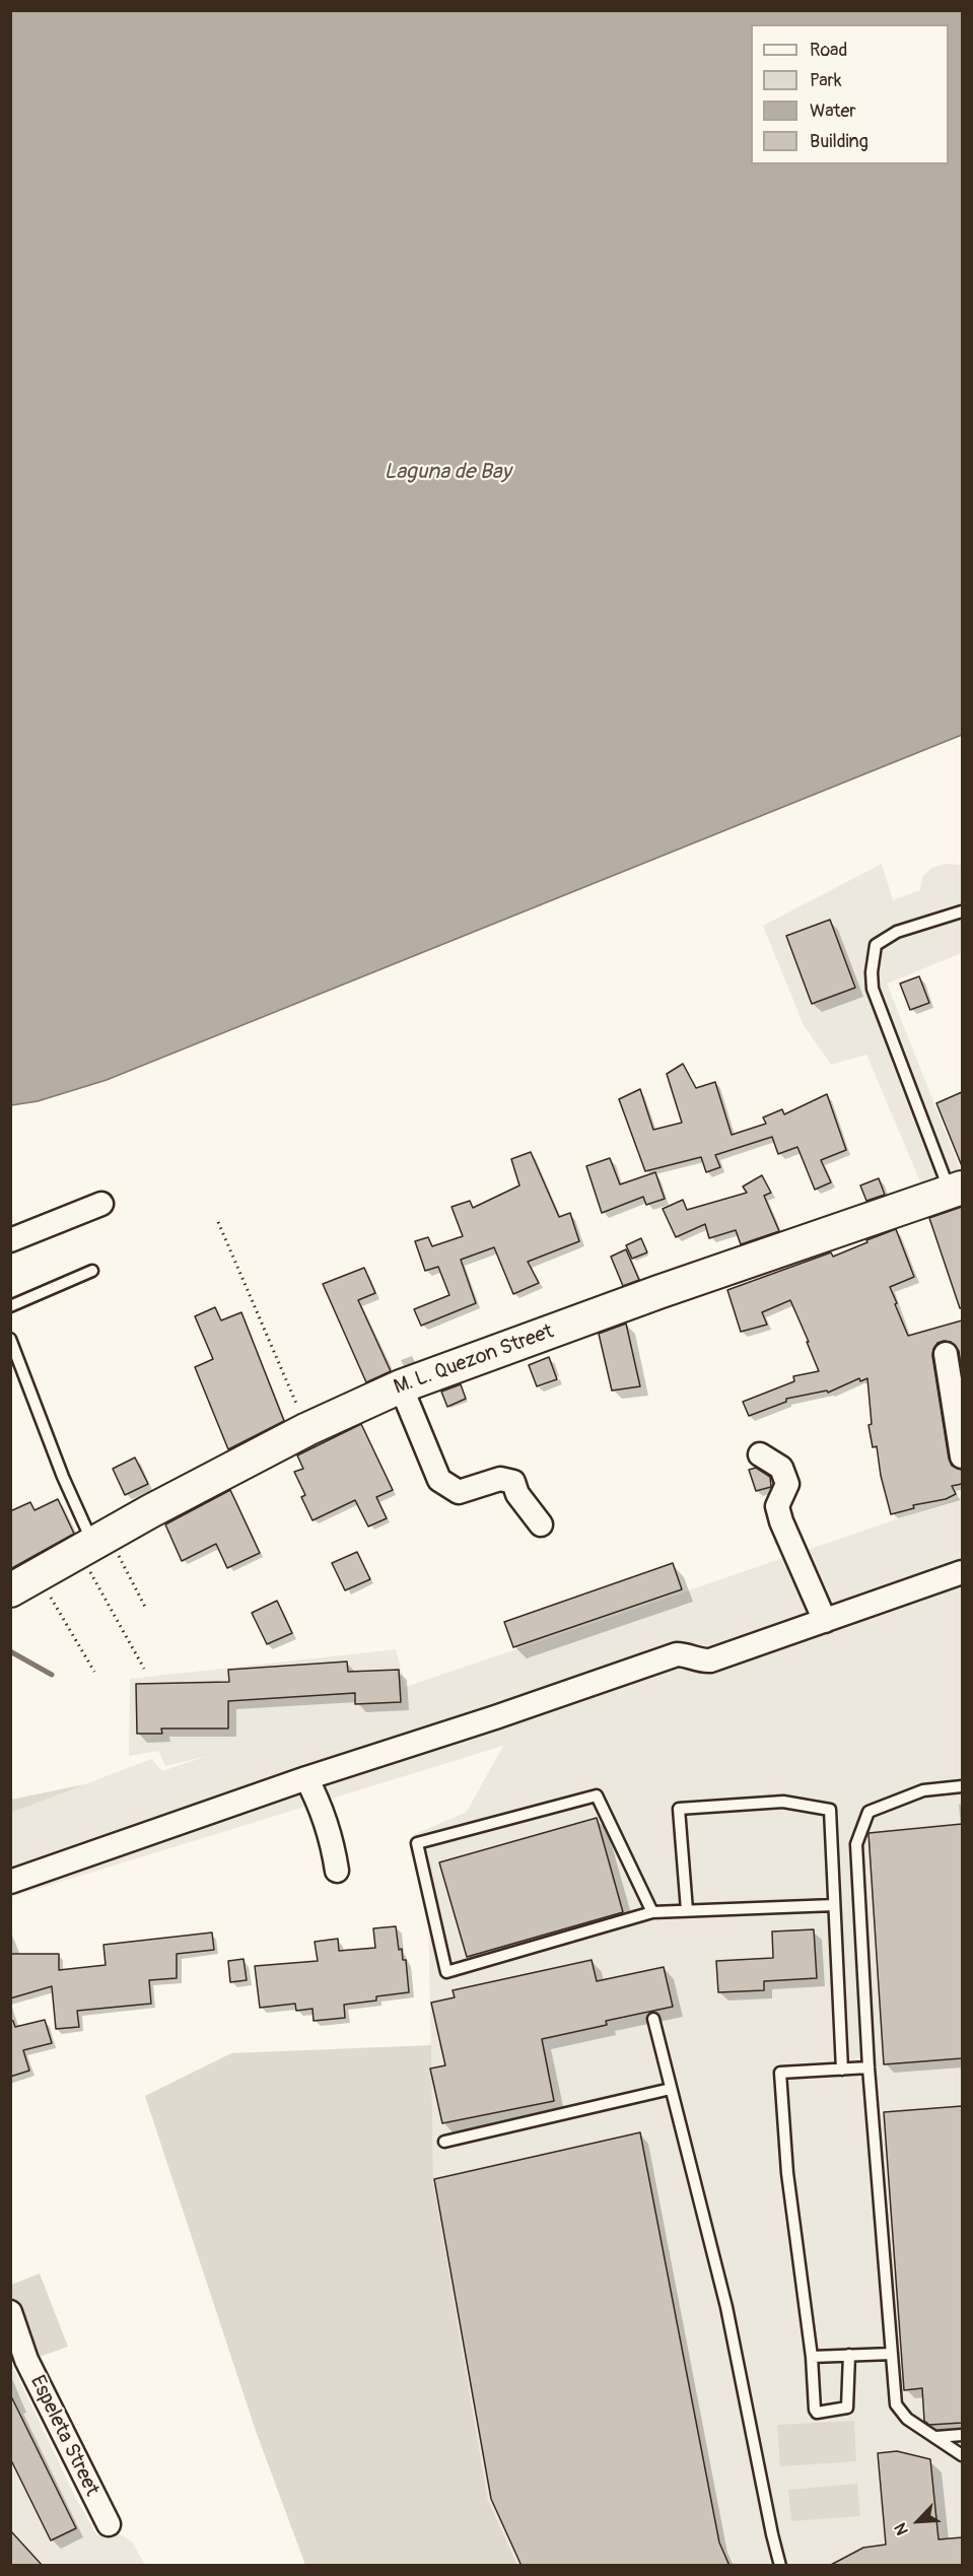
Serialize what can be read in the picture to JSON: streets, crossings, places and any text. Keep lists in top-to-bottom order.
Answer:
{
  "streets": {
    "main road": ["M. L. Quezon Street"],
    "street": ["Espeleta Street"]
  },
  "water": ["Laguna de Bay"],
  "legend": [
    "Road",
    "Park",
    "Water",
    "Building"
  ],
  "north": "bottom left"
}
